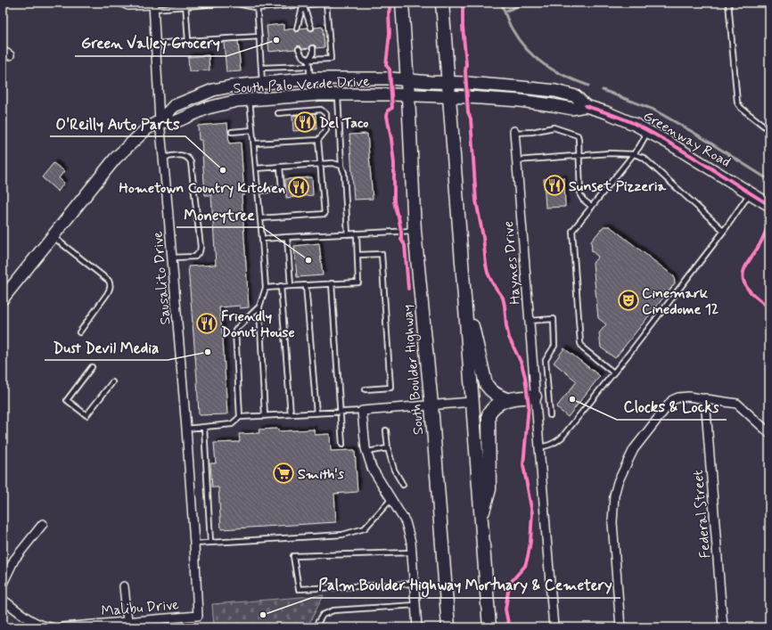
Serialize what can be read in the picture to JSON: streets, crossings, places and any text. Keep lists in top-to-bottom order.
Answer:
{
  "streets": {
    "main road": ["South Boulder Highway"],
    "street": [
      "South Palo Verde Drive",
      "Greenway Road",
      "Haynes Drive",
      "Sausalito Drive",
      "Federal Street",
      "Malibu Drive"
    ]
  },
  "crossings": [
    ["South Palo Verde Drive", "Greenway Road"],
    ["South Palo Verde Drive", "Sausalito Drive"],
    ["South Palo Verde Drive", "South Boulder Highway"],
    ["Greenway Road", "South Boulder Highway"],
    ["Sausalito Drive", "Malibu Drive"]
  ],
  "places": {
    "other": [
      "Green Valley Grocery",
      "O'Reilly Auto Parts",
      "Moneytree",
      "Dust Devil Media",
      "Clocks & Locks",
      "Palm Boulder Highway Mortuary & Cemetery"
    ],
    "restaurant": [
      "Del Taco",
      "Sunset Pizzeria",
      "Hometown Country Kitchen",
      "Friendly Donut House"
    ],
    "theatre": ["Cinemark Cinedome 12"],
    "supermarket": ["Smith's"]
  }
}
